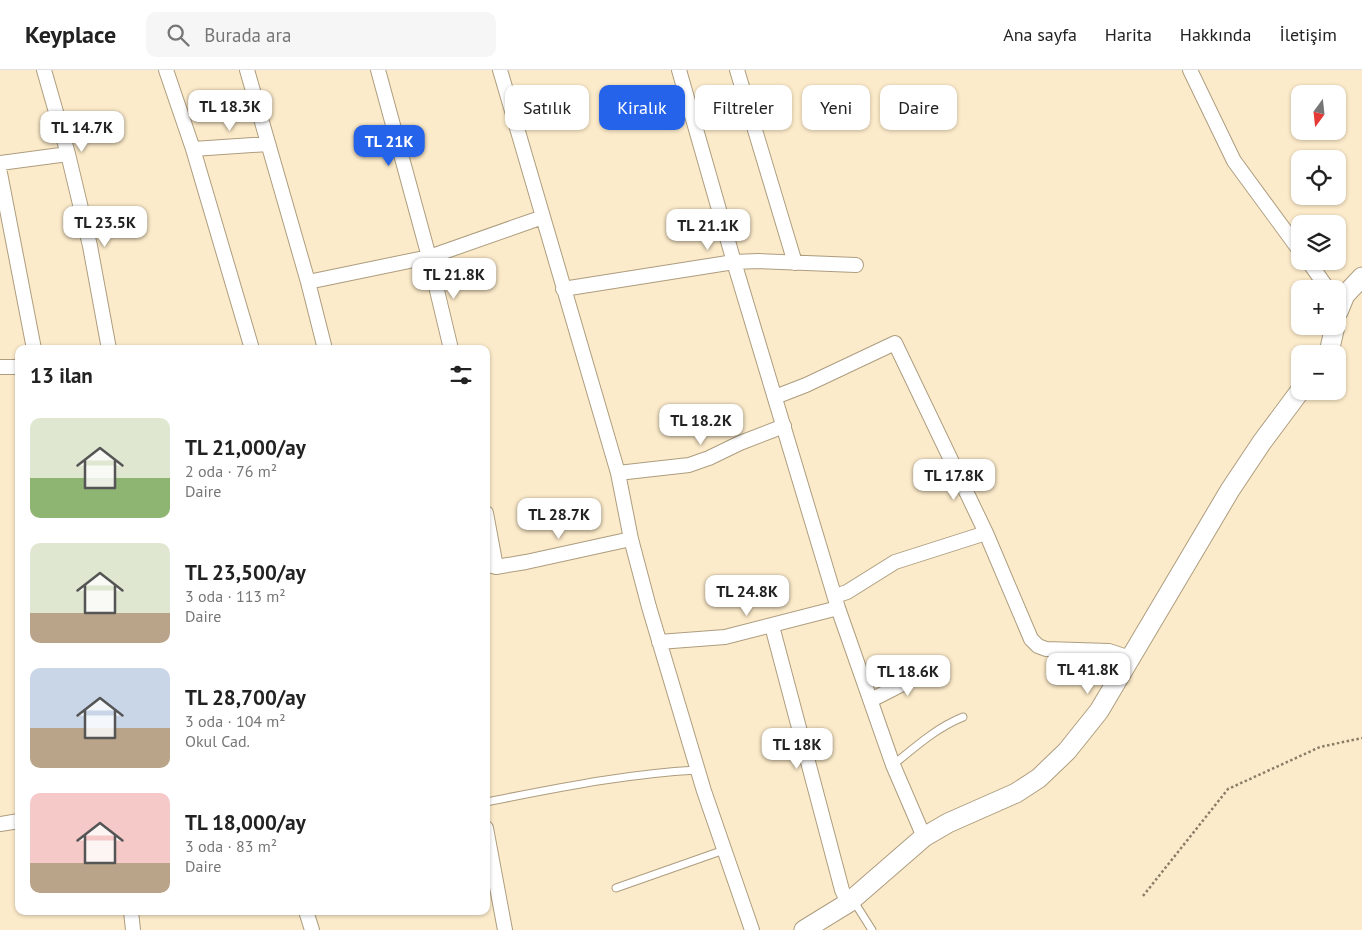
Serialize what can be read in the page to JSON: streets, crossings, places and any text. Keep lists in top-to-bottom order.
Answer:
{
  "north": "bottom",
  "page": {
    "header": "Keyplace",
    "search": "Burada ara",
    "nav": [
      "Ana sayfa",
      "Harita",
      "Hakkında",
      "İletişim"
    ],
    "map_buttons": ["+", "−"],
    "chip": [
      "Satılık",
      "Kiralık",
      "Filtreler",
      "Yeni",
      "Daire"
    ],
    "price": [
      "TL 18.3K",
      "TL 14.7K",
      "TL 21K",
      "TL 23.5K",
      "TL 21.1K",
      "TL 21.8K",
      "TL 18.2K",
      "TL 17.8K",
      "TL 28.7K",
      "TL 24.8K",
      "TL 41.8K",
      "TL 18.6K",
      "TL 18K"
    ],
    "heading": "13 ilan",
    "list": [
      {
        "name": "TL 21,000/ay",
        "note": "2 oda · 76 m² · Daire"
      },
      {
        "name": "TL 23,500/ay",
        "note": "3 oda · 113 m² · Daire"
      },
      {
        "name": "TL 28,700/ay",
        "note": "3 oda · 104 m² · Okul Cad."
      },
      {
        "name": "TL 18,000/ay",
        "note": "3 oda · 83 m² · Daire"
      }
    ]
  }
}
